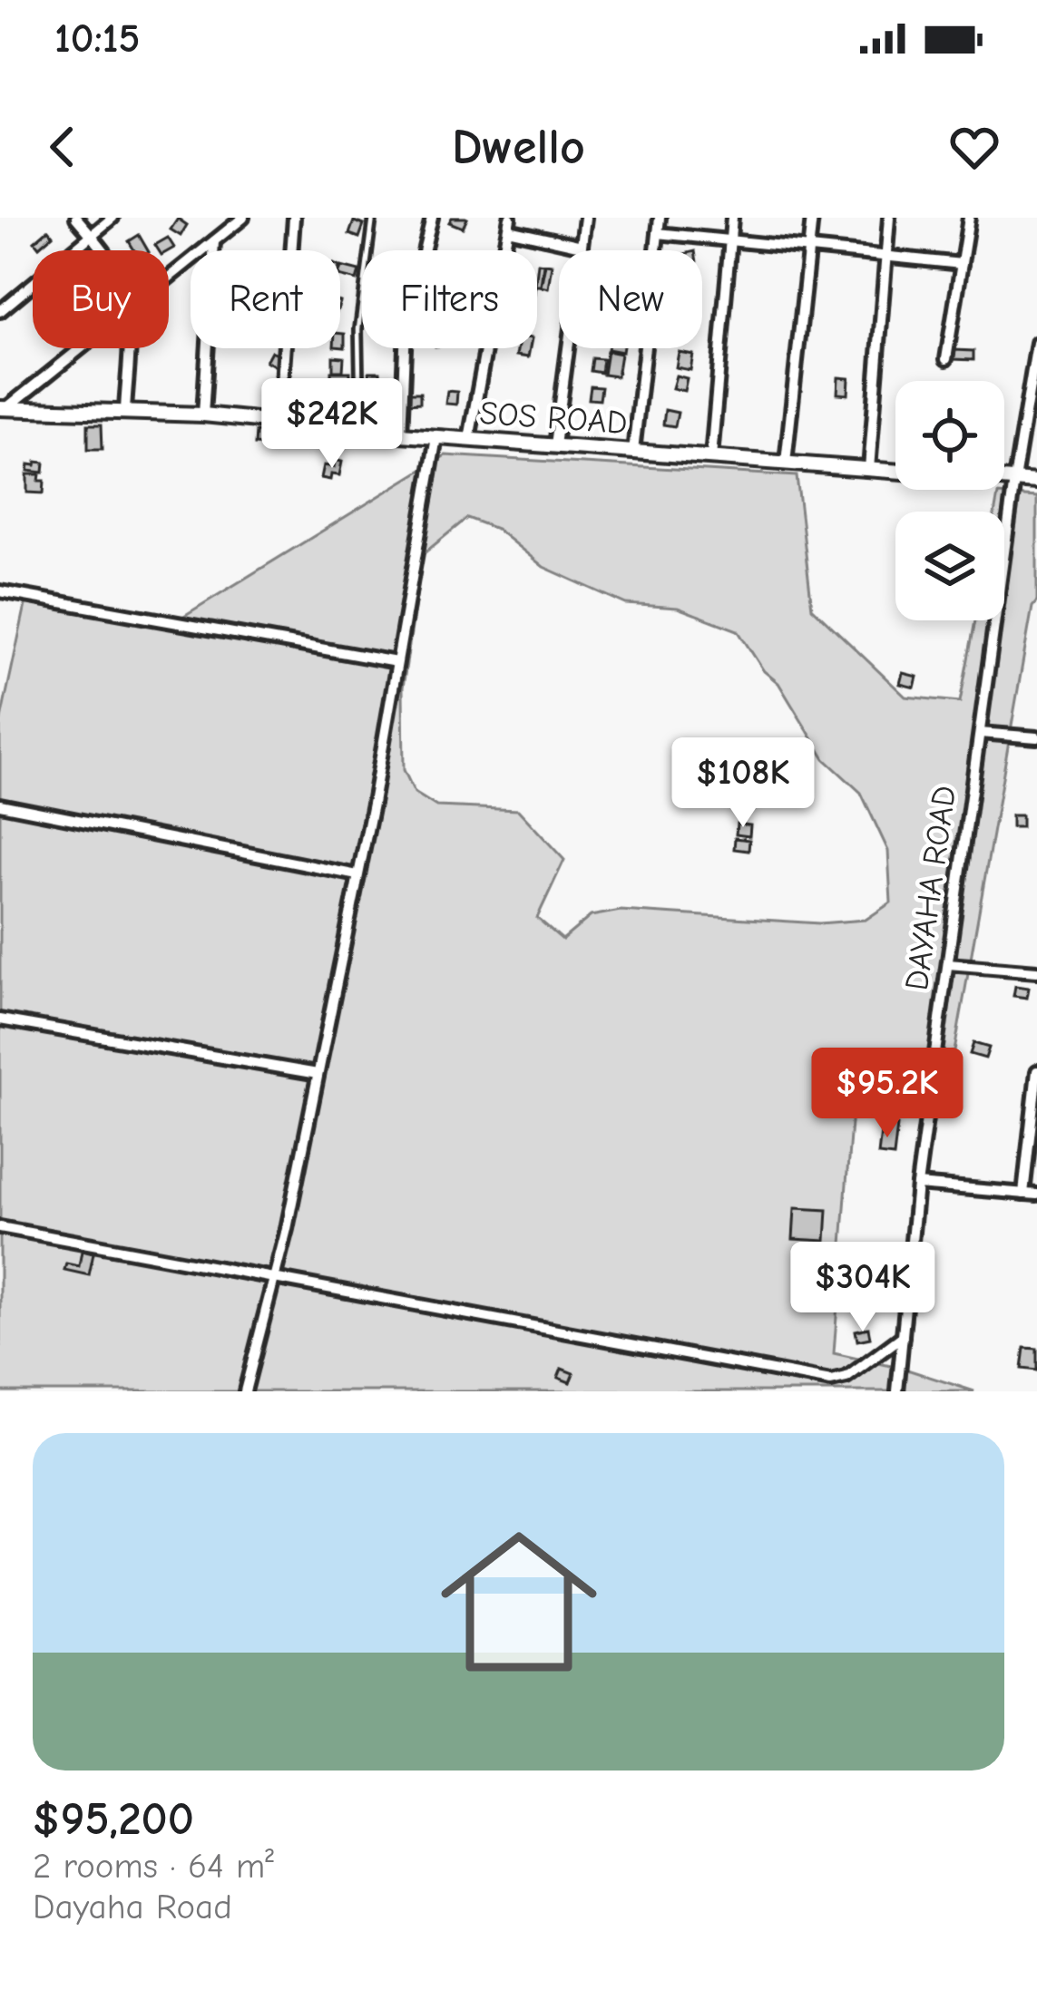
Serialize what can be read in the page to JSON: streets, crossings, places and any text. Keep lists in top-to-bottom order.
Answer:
{
  "streets": {
    "street": ["SOS ROAD", "DAYAHA ROAD"]
  },
  "crossings": [
    ["SOS ROAD", "DAYAHA ROAD"]
  ],
  "page": {
    "status": "10:15",
    "header": "Dwello",
    "chip": [
      "Buy",
      "Rent",
      "Filters",
      "New"
    ],
    "price": [
      "$242K",
      "$108K",
      "$95.2K",
      "$304K"
    ],
    "list": [
      {
        "name": "$95,200",
        "note": "2 rooms · 64 m² · Dayaha Road"
      }
    ]
  }
}
